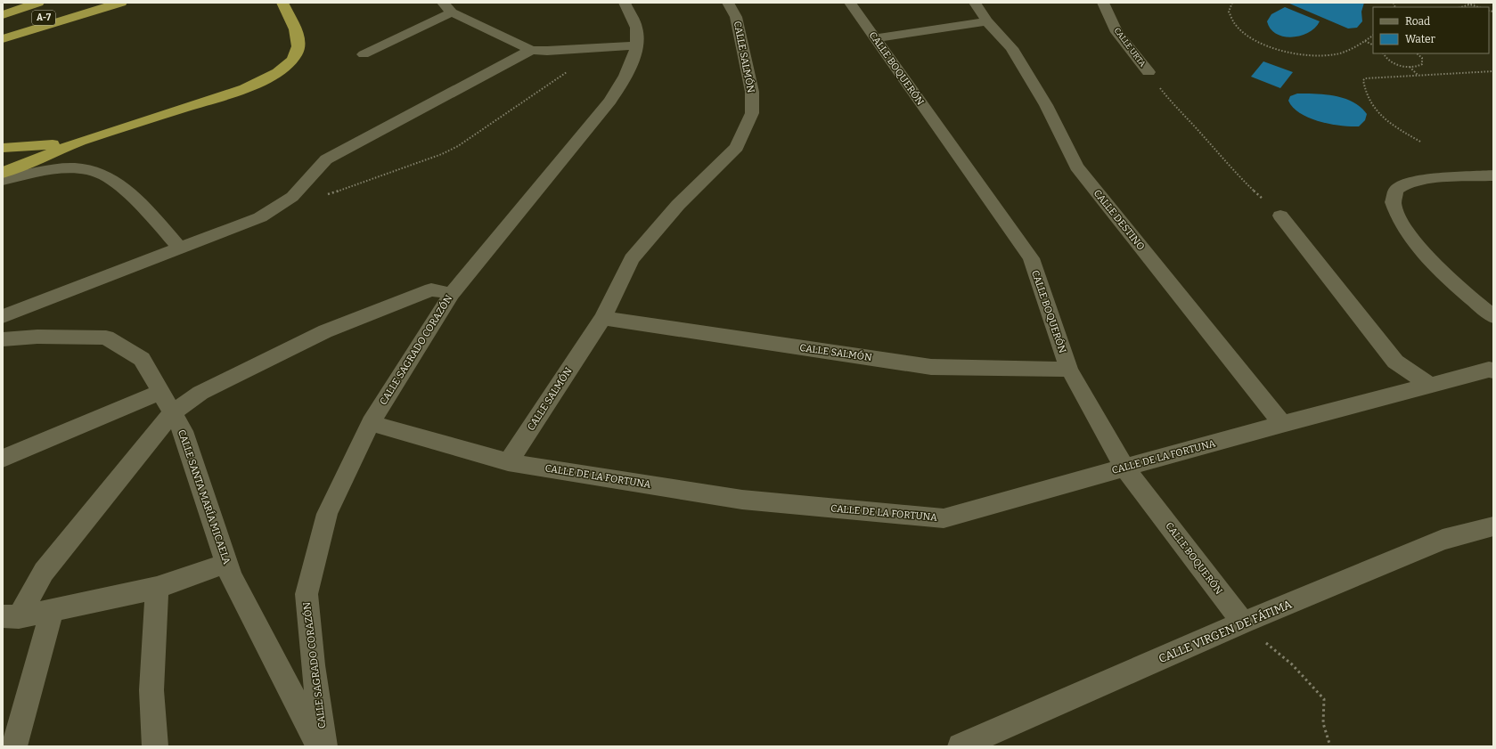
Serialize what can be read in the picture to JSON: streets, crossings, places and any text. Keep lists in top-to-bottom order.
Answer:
{
  "streets": {
    "highway": ["A-7"],
    "street": [
      "CALLE URTA",
      "CALLE SALMÓN",
      "CALLE BOQUERÓN",
      "CALLE DESTINO",
      "CALLE SAGRADO CORAZÓN",
      "CALLE DE LA FORTUNA",
      "CALLE SANTA MARÍA MICAELA",
      "CALLE VIRGEN DE FÁTIMA"
    ]
  },
  "crossings": [
    ["CALLE SALMÓN", "CALLE BOQUERÓN"],
    ["CALLE SALMÓN", "CALLE DE LA FORTUNA"],
    ["CALLE BOQUERÓN", "CALLE DE LA FORTUNA"],
    ["CALLE BOQUERÓN", "CALLE VIRGEN DE FÁTIMA"],
    ["CALLE DESTINO", "CALLE DE LA FORTUNA"],
    ["CALLE SAGRADO CORAZÓN", "CALLE DE LA FORTUNA"]
  ],
  "legend": ["Road", "Water"]
}
